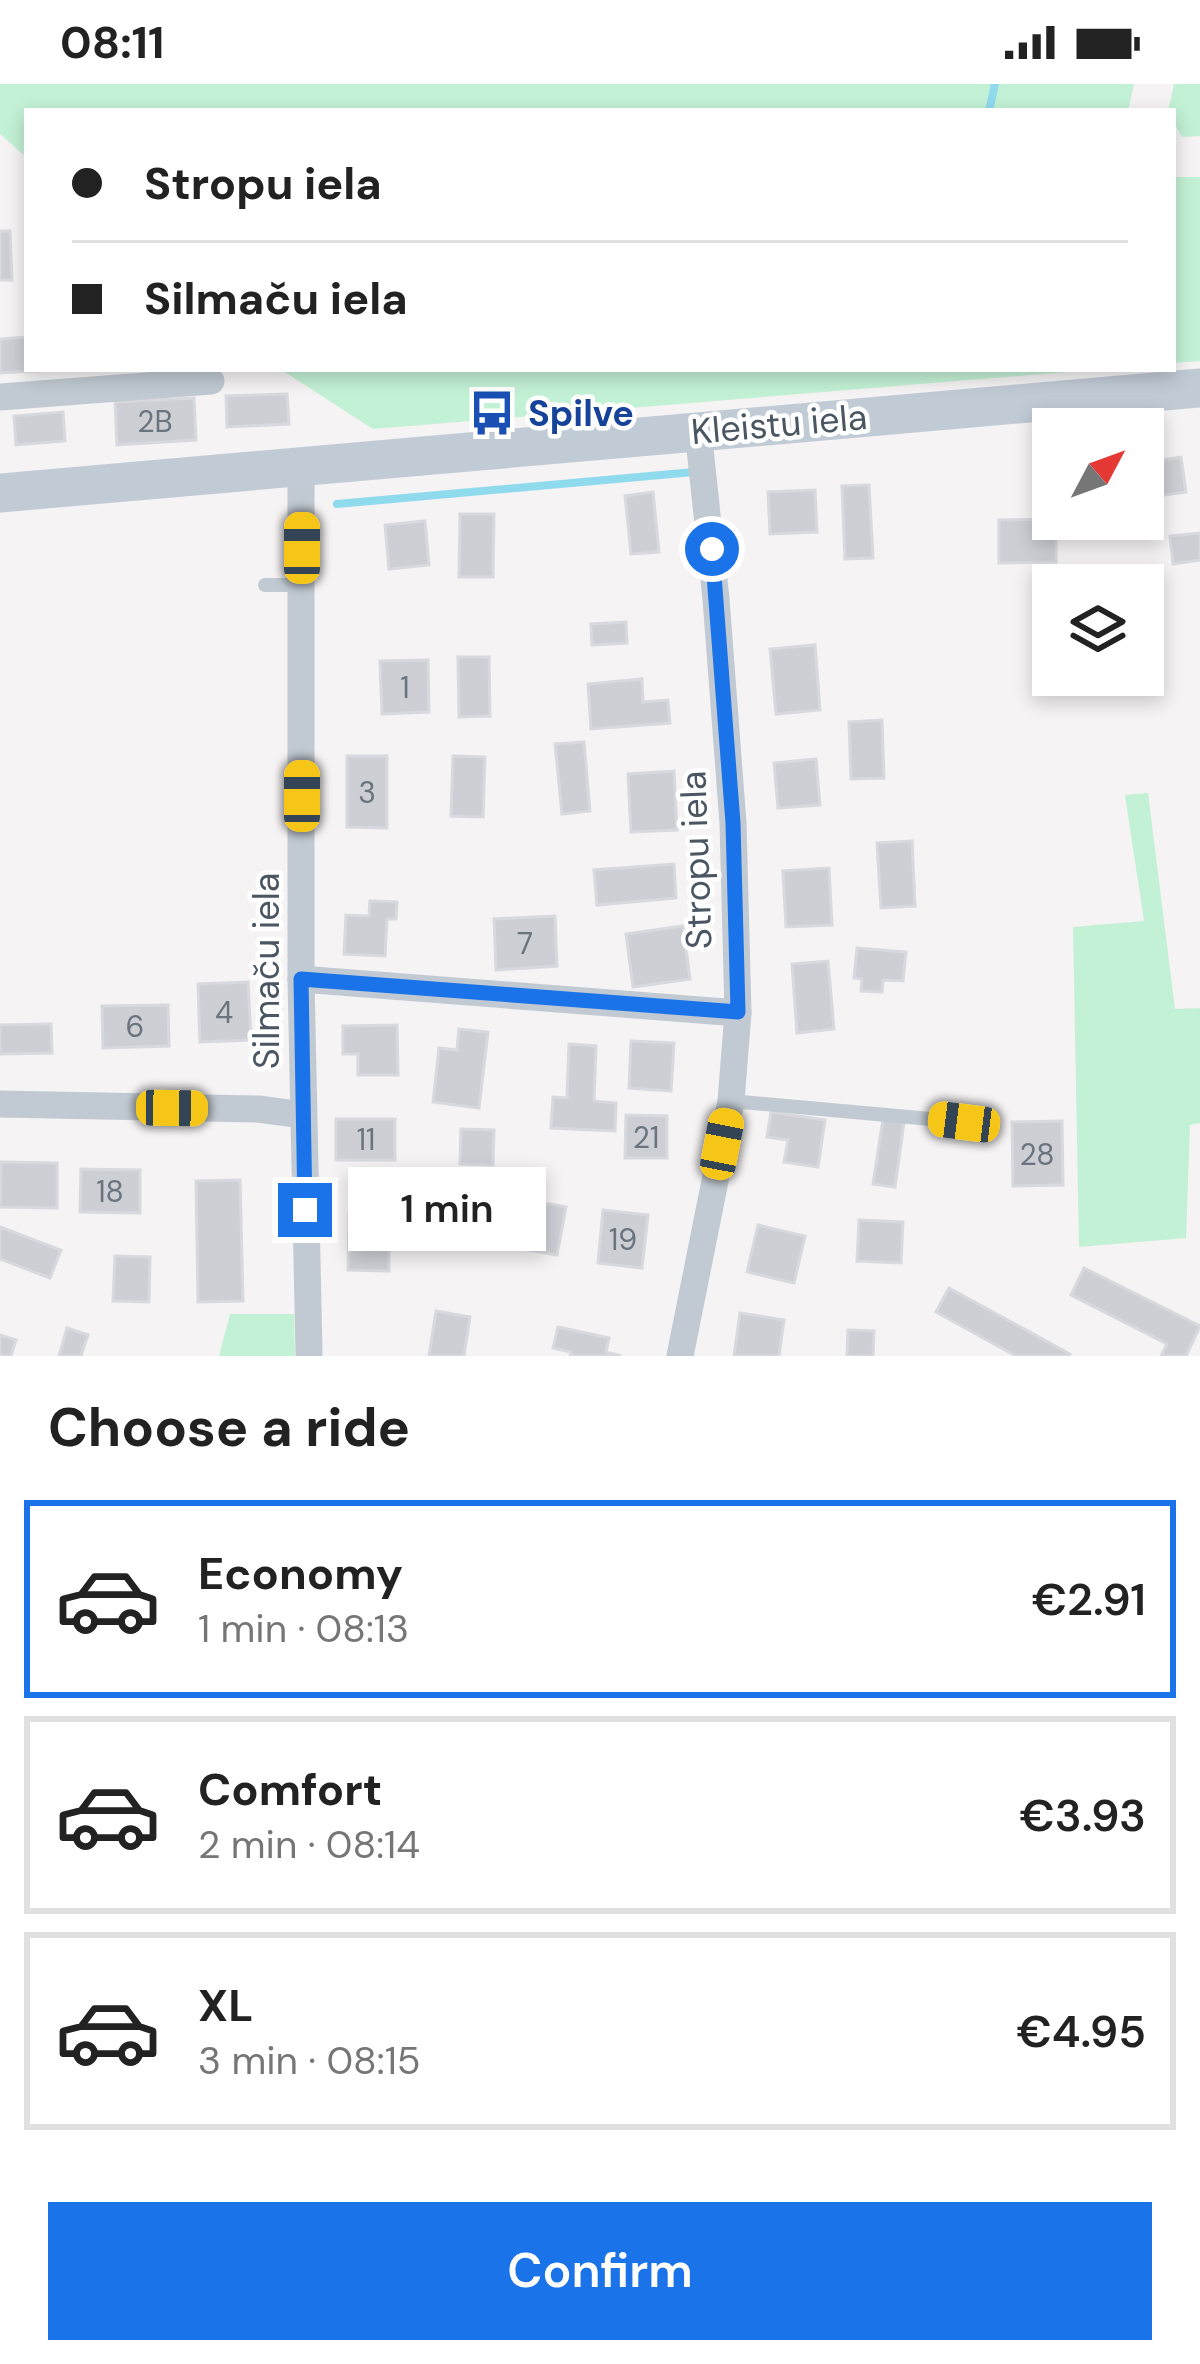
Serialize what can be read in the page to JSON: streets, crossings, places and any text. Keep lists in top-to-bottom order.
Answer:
{
  "streets": {
    "street": ["Kleistu iela", "Stropu iela", "Silmaču iela"]
  },
  "crossings": [
    ["Kleistu iela", "Stropu iela"],
    ["Kleistu iela", "Silmaču iela"]
  ],
  "places": {
    "bus stop": ["Spilve"]
  },
  "house_numbers": [
    "2B",
    "1",
    "3",
    "7",
    "4",
    "6",
    "21",
    "11",
    "28",
    "18",
    "19"
  ],
  "north": "top right",
  "page": {
    "status": "08:11",
    "banner": ["Stropu iela", "Silmaču iela"],
    "bubble": "1 min",
    "heading": "Choose a ride",
    "list": [
      {
        "name": "Economy",
        "note": "1 min · 08:13",
        "value": "€2.91"
      },
      {
        "name": "Comfort",
        "note": "2 min · 08:14",
        "value": "€3.93"
      },
      {
        "name": "XL",
        "note": "3 min · 08:15",
        "value": "€4.95"
      }
    ],
    "buttons": "Confirm"
  }
}
